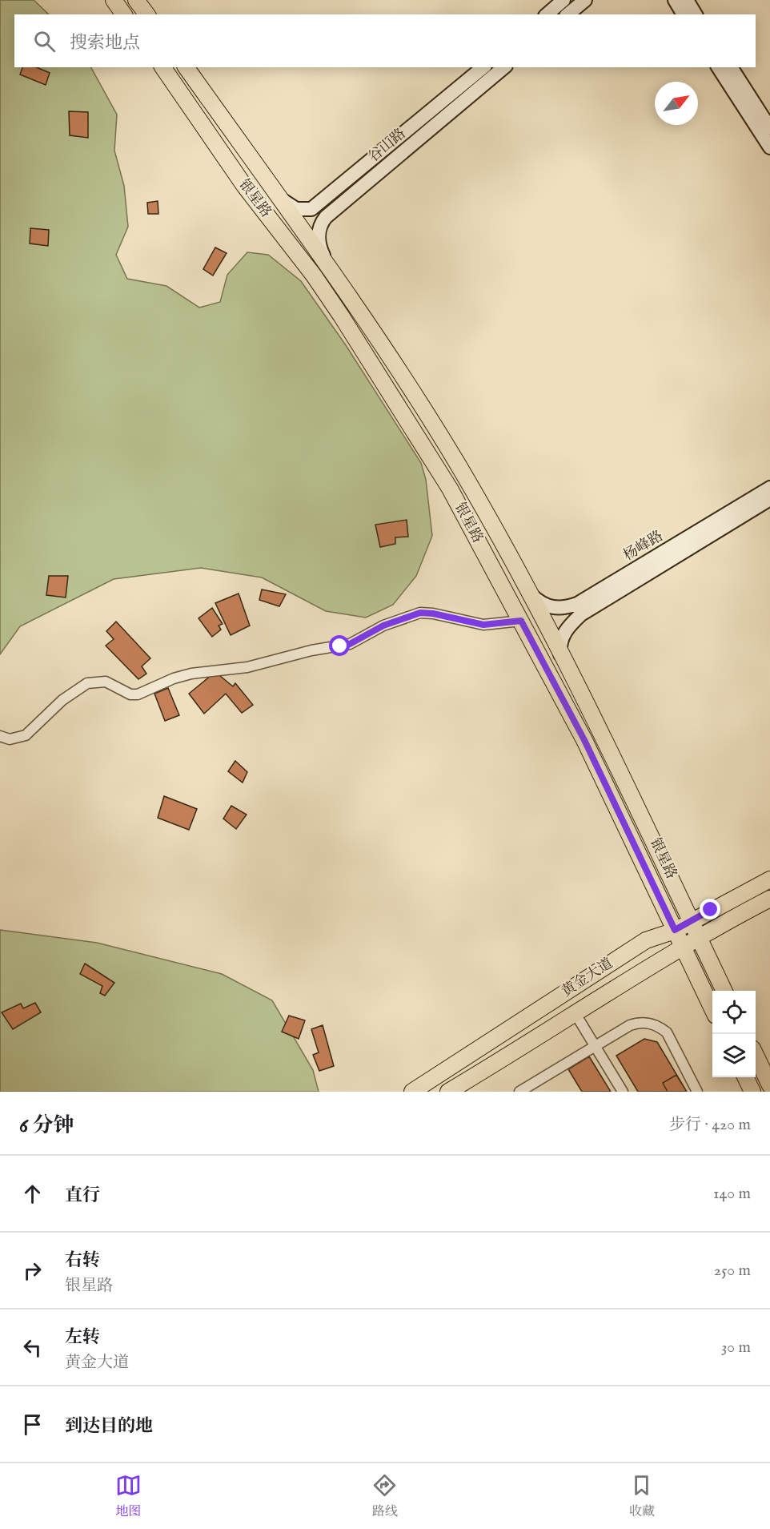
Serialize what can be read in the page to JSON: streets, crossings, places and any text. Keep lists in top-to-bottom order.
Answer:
{
  "streets": {
    "main road": [
      "谷山路",
      "银星路",
      "杨峰路",
      "黄金大道"
    ]
  },
  "crossings": [
    ["谷山路", "银星路"],
    ["银星路", "杨峰路"],
    ["银星路", "黄金大道"]
  ],
  "north": "top right",
  "page": {
    "search": "搜索地点",
    "heading": ["6 分钟", "步行 · 420 m"],
    "list": [
      ["直行", "140 m"],
      ["右转", "银星路", "250 m"],
      ["左转", "黄金大道", "30 m"],
      "到达目的地"
    ],
    "nav": ["地图", "路线", "收藏"]
  }
}
